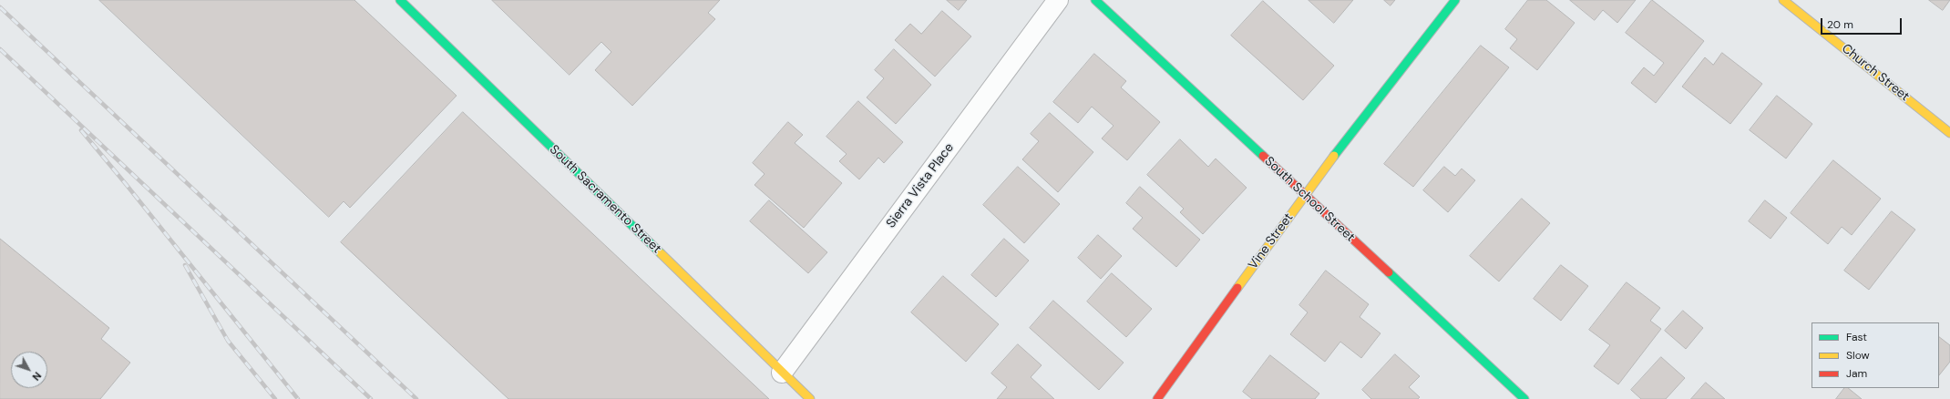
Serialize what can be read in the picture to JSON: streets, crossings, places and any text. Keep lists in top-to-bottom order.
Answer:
{
  "streets": {
    "street": [
      "Church Street",
      "Sierra Vista Place",
      "South Sacramento Street",
      "South School Street",
      "Vine Street"
    ]
  },
  "crossings": [
    ["Sierra Vista Place", "South Sacramento Street"],
    ["South School Street", "Vine Street"]
  ],
  "legend": ["Fast", "Slow", "Jam"],
  "scale_bar": "20 m",
  "north": "bottom right"
}
